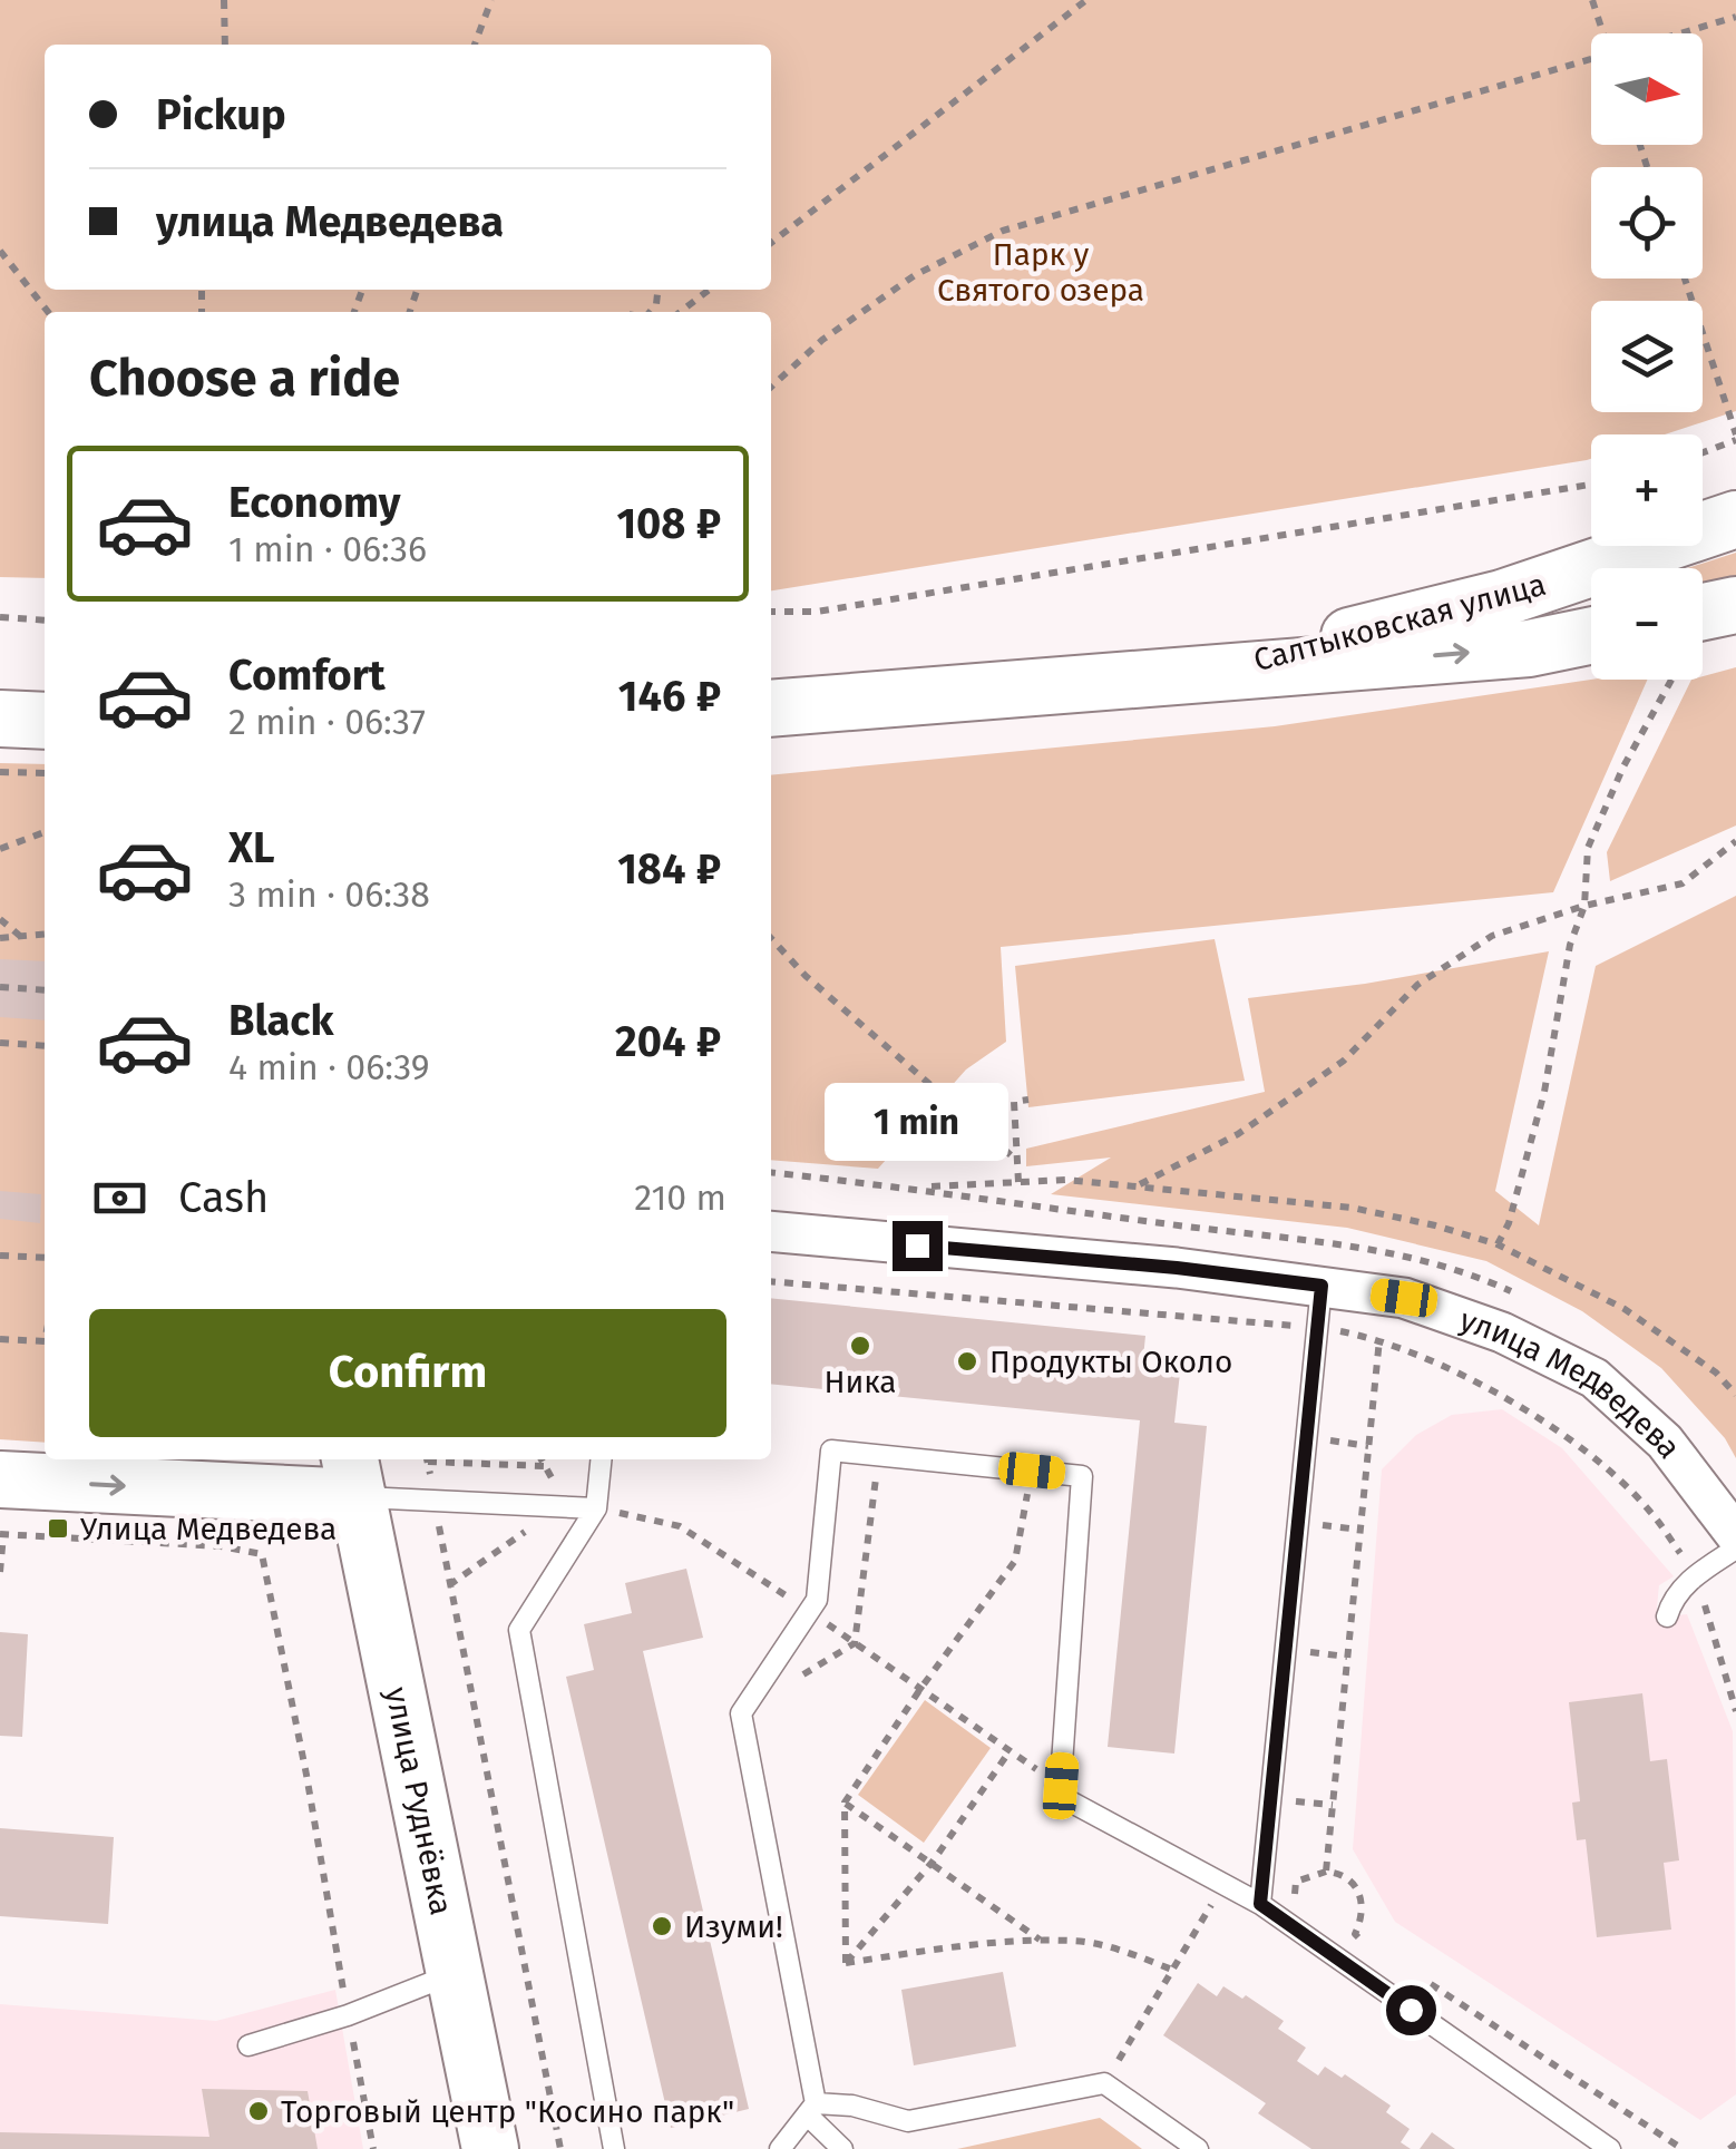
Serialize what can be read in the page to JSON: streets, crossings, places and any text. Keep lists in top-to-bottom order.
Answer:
{
  "streets": {
    "main road": ["Салтыковская улица", "улица Руднёвка"],
    "street": ["улица Медведева"]
  },
  "parks": ["Парк у Святого озера"],
  "places": {
    "other": [
      "Ника",
      "Продукты Около",
      "Изуми!",
      "Торговый центр \"Косино парк\""
    ],
    "transit": ["Улица Медведева"]
  },
  "north": "right",
  "page": {
    "map_buttons": ["+", "−"],
    "banner": ["Pickup", "улица Медведева"],
    "heading": "Choose a ride",
    "list": [
      {
        "name": "Economy",
        "note": "1 min · 06:36",
        "value": "108 ₽"
      },
      {
        "name": "Comfort",
        "note": "2 min · 06:37",
        "value": "146 ₽"
      },
      {
        "name": "XL",
        "note": "3 min · 06:38",
        "value": "184 ₽"
      },
      {
        "name": "Black",
        "note": "4 min · 06:39",
        "value": "204 ₽"
      }
    ],
    "bubble": "1 min",
    "pay": ["Cash", "210 m"],
    "buttons": "Confirm"
  }
}
